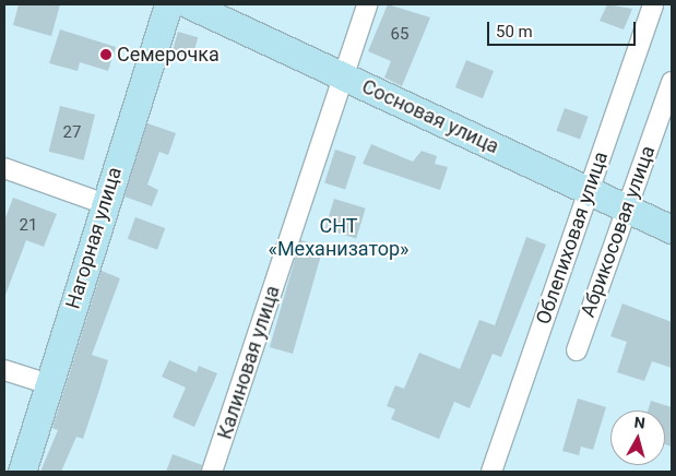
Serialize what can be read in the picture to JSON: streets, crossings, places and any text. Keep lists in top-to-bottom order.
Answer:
{
  "streets": {
    "street": [
      "Сосновая улица",
      "Абрикосовая улица",
      "Нагорная улица",
      "Облепиховая улица",
      "Калиновая улица"
    ]
  },
  "crossings": [
    ["Сосновая улица", "Абрикосовая улица"],
    ["Сосновая улица", "Облепиховая улица"],
    ["Сосновая улица", "Калиновая улица"]
  ],
  "parks": ["СНТ «Механизатор»"],
  "places": ["Семерочка"],
  "house_numbers": ["65", "27", "21"],
  "scale_bar": "50 m",
  "north": "top"
}
